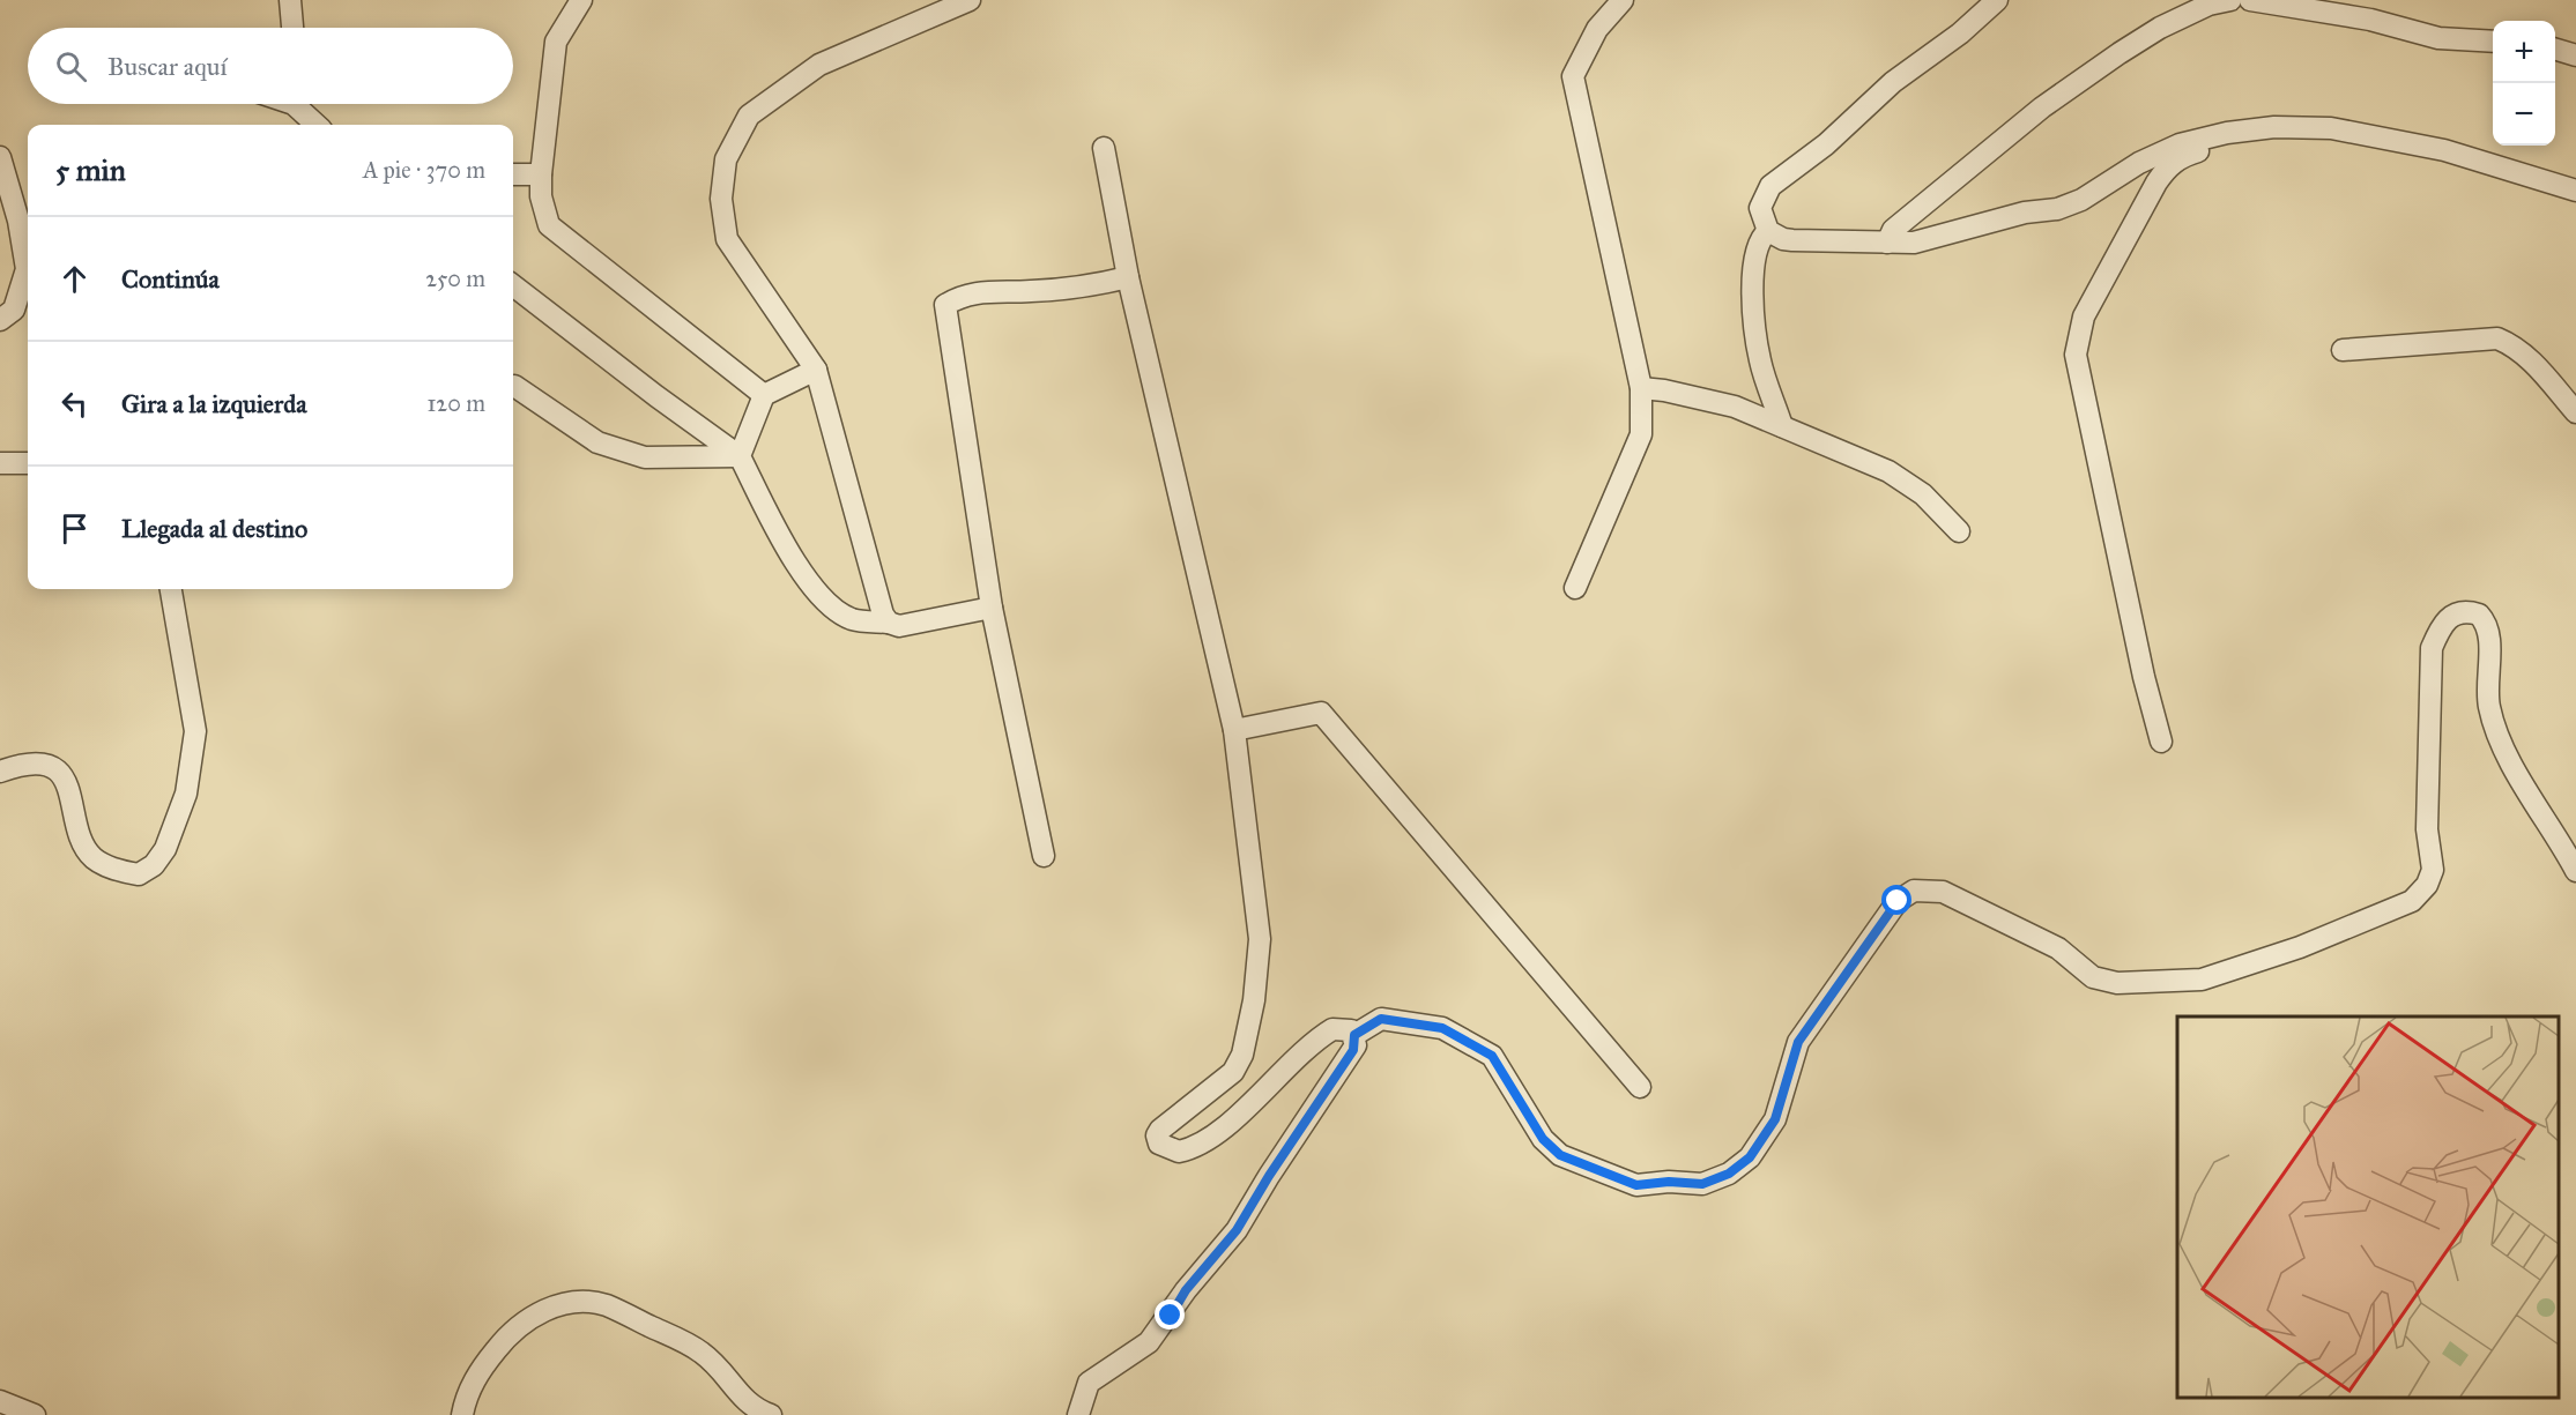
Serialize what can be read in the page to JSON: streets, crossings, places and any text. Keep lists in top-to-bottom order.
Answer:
{
  "page": {
    "map_buttons": ["+", "−"],
    "search": "Buscar aquí",
    "heading": ["5 min", "A pie · 370 m"],
    "list": [
      ["Continúa", "250 m"],
      ["Gira a la izquierda", "120 m"],
      "Llegada al destino"
    ]
  }
}
